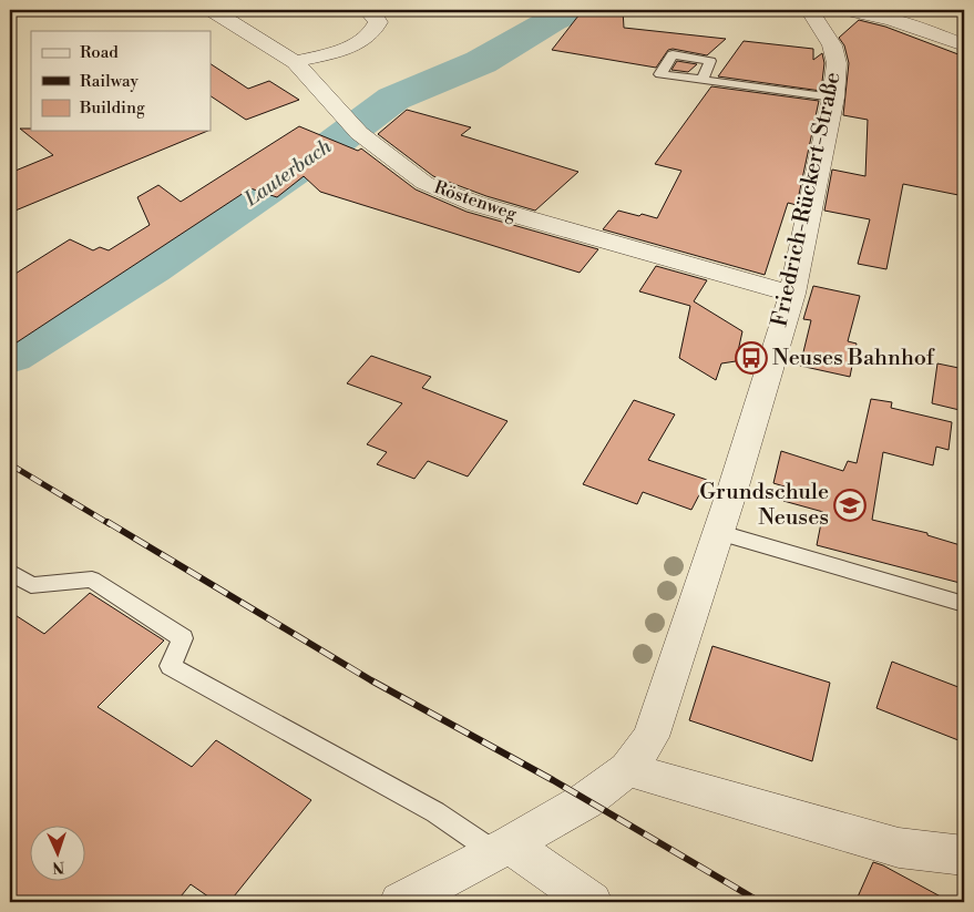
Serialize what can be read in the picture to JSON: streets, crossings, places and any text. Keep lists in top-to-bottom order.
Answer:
{
  "streets": {
    "street": ["Friedrich-Rückert-Straße", "Röstenweg"]
  },
  "crossings": [
    ["Friedrich-Rückert-Straße", "Röstenweg"]
  ],
  "water": ["Lauterbach"],
  "places": {
    "bus stop": ["Neuses Bahnhof"],
    "school or university": ["Grundschule Neuses"]
  },
  "legend": ["Road", "Railway", "Building"],
  "north": "bottom"
}
